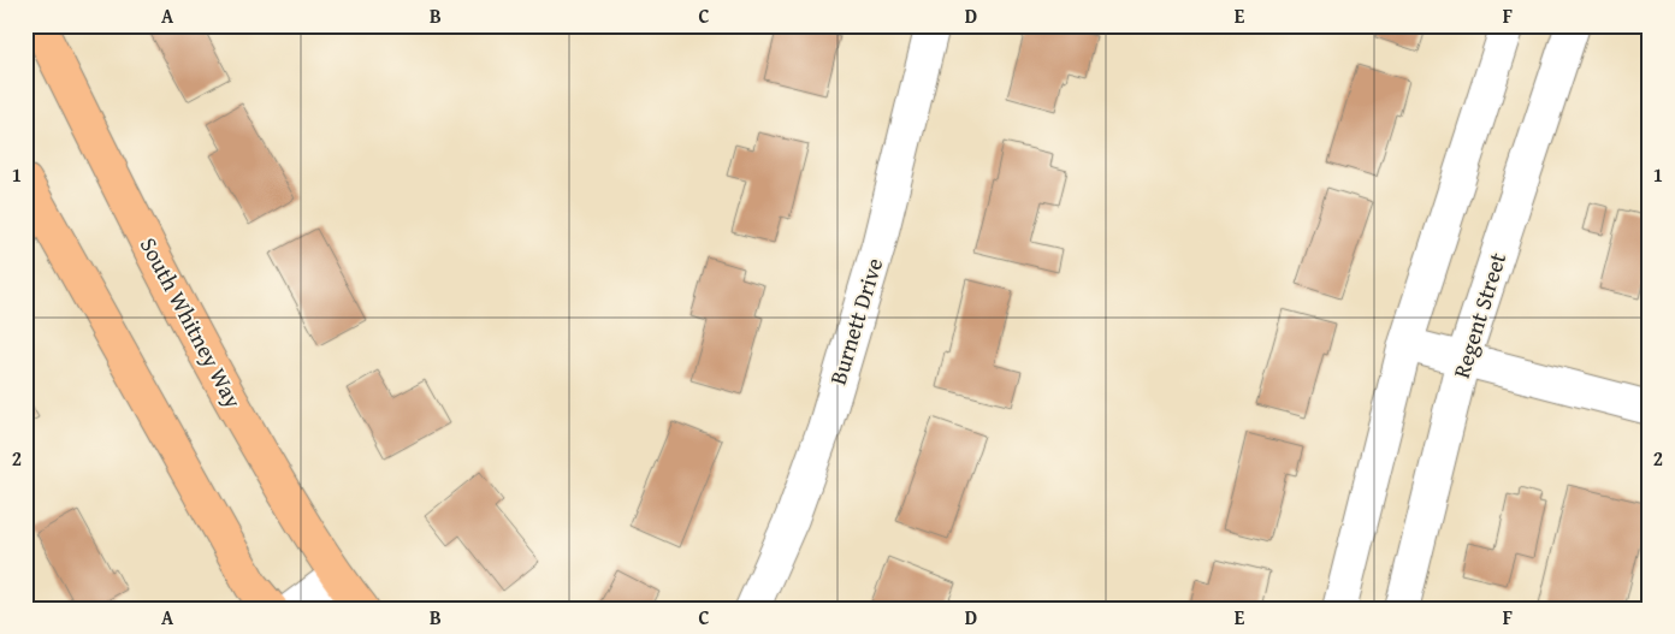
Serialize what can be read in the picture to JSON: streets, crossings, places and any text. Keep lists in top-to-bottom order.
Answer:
{
  "streets": {
    "main road": ["South Whitney Way"],
    "street": ["Regent Street", "Burnett Drive"]
  },
  "grid": {
    "columns": [
      "A",
      "B",
      "C",
      "D",
      "E",
      "F"
    ],
    "rows": ["1", "2"]
  }
}
